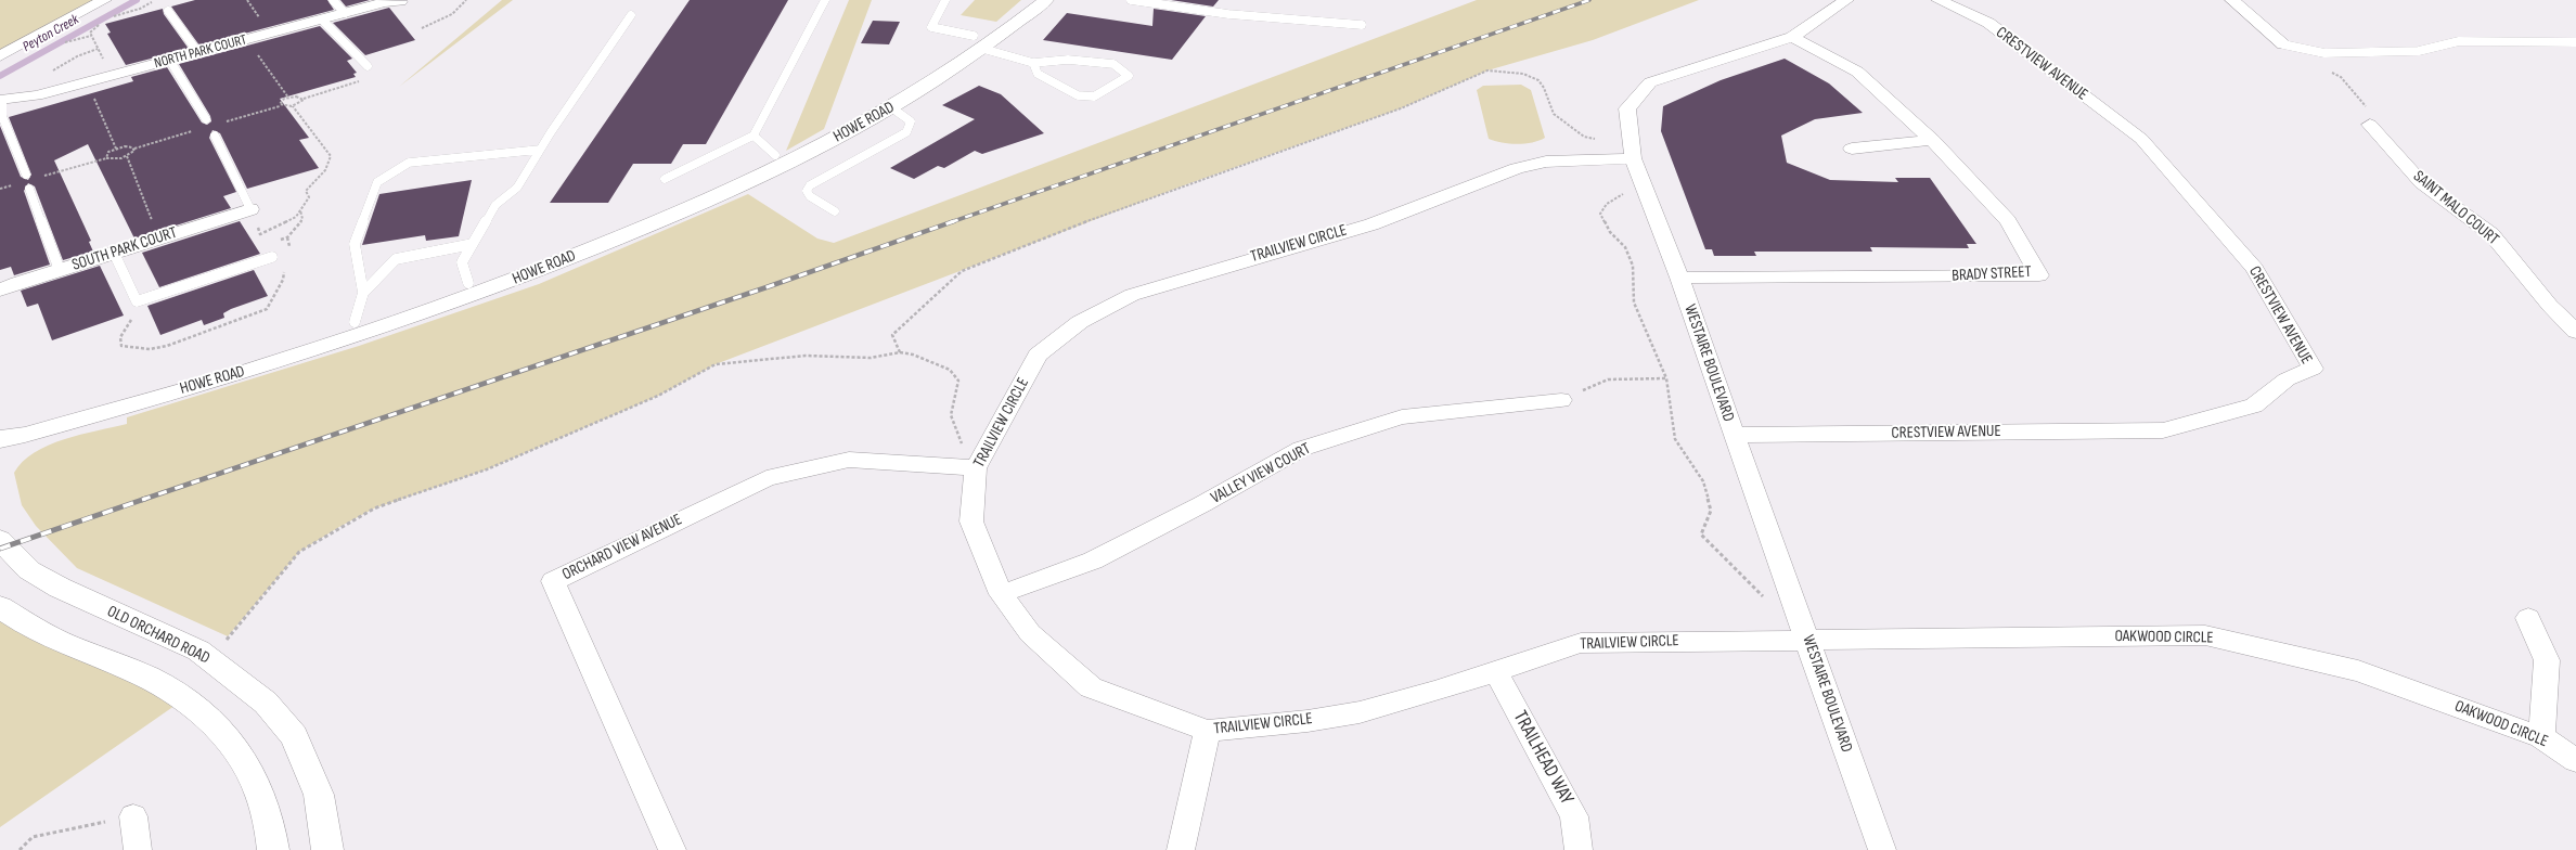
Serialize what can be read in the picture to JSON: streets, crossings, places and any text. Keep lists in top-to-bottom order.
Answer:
{
  "streets": {
    "street": [
      "NORTH PARK COURT",
      "CRESTVIEW AVENUE",
      "HOWE ROAD",
      "SAINT MALO COURT",
      "TRAILVIEW CIRCLE",
      "SOUTH PARK COURT",
      "BRADY STREET",
      "WESTAIRE BOULEVARD",
      "VALLEY VIEW COURT",
      "ORCHARD VIEW AVENUE",
      "OLD ORCHARD ROAD",
      "OAKWOOD CIRCLE",
      "TRAILHEAD WAY"
    ]
  },
  "crossings": [
    ["CRESTVIEW AVENUE", "WESTAIRE BOULEVARD"],
    ["TRAILVIEW CIRCLE", "WESTAIRE BOULEVARD"],
    ["TRAILVIEW CIRCLE", "VALLEY VIEW COURT"],
    ["TRAILVIEW CIRCLE", "ORCHARD VIEW AVENUE"],
    ["TRAILVIEW CIRCLE", "OAKWOOD CIRCLE"],
    ["TRAILVIEW CIRCLE", "TRAILHEAD WAY"],
    ["BRADY STREET", "WESTAIRE BOULEVARD"],
    ["WESTAIRE BOULEVARD", "OAKWOOD CIRCLE"]
  ],
  "water": ["Peyton Creek"]
}
